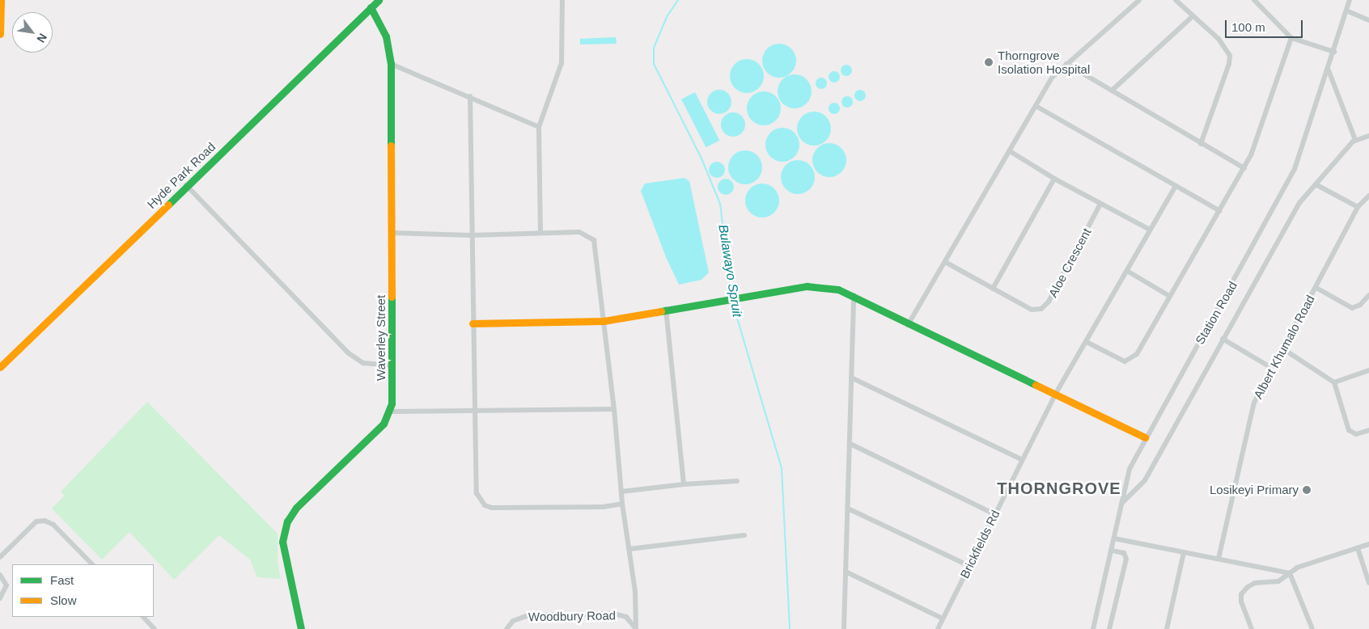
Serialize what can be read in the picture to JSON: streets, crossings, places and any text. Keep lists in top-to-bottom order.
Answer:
{
  "streets": {
    "street": [
      "Hyde Park Road",
      "Aloe Crescent",
      "Station Road",
      "Waverley Street",
      "Albert Khumalo Road",
      "Brickfields Rd",
      "Woodbury Road"
    ]
  },
  "crossings": [
    ["Hyde Park Road", "Waverley Street"]
  ],
  "districts": ["THORNGROVE"],
  "water": ["Bulawayo Spruit"],
  "places": ["Thorngrove Isolation Hospital", "Losikeyi Primary"],
  "legend": ["Fast", "Slow"],
  "scale_bar": "100 m",
  "north": "bottom right"
}
